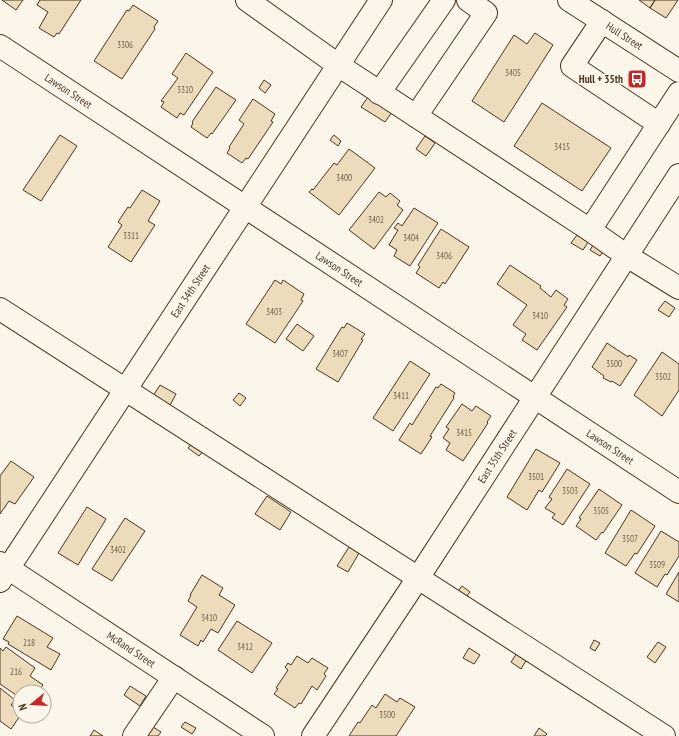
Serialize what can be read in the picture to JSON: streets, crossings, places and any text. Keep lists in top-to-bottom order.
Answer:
{
  "streets": {
    "street": [
      "Hull Street",
      "Lawson Street",
      "East 34th Street",
      "East 35th Street",
      "McRand Street"
    ]
  },
  "crossings": [
    ["Lawson Street", "East 34th Street"],
    ["Lawson Street", "East 35th Street"],
    ["East 34th Street", "McRand Street"]
  ],
  "places": {
    "bus stop": ["Hull + 35th"]
  },
  "house_numbers": [
    "3306",
    "3405",
    "3310",
    "3415",
    "3400",
    "3402",
    "3311",
    "3404",
    "3406",
    "3403",
    "3410",
    "3407",
    "3500",
    "3502",
    "3411",
    "3415",
    "3501",
    "3503",
    "3505",
    "3507",
    "3402",
    "3509",
    "3410",
    "218",
    "3412",
    "216",
    "3500"
  ],
  "north": "left"
}
